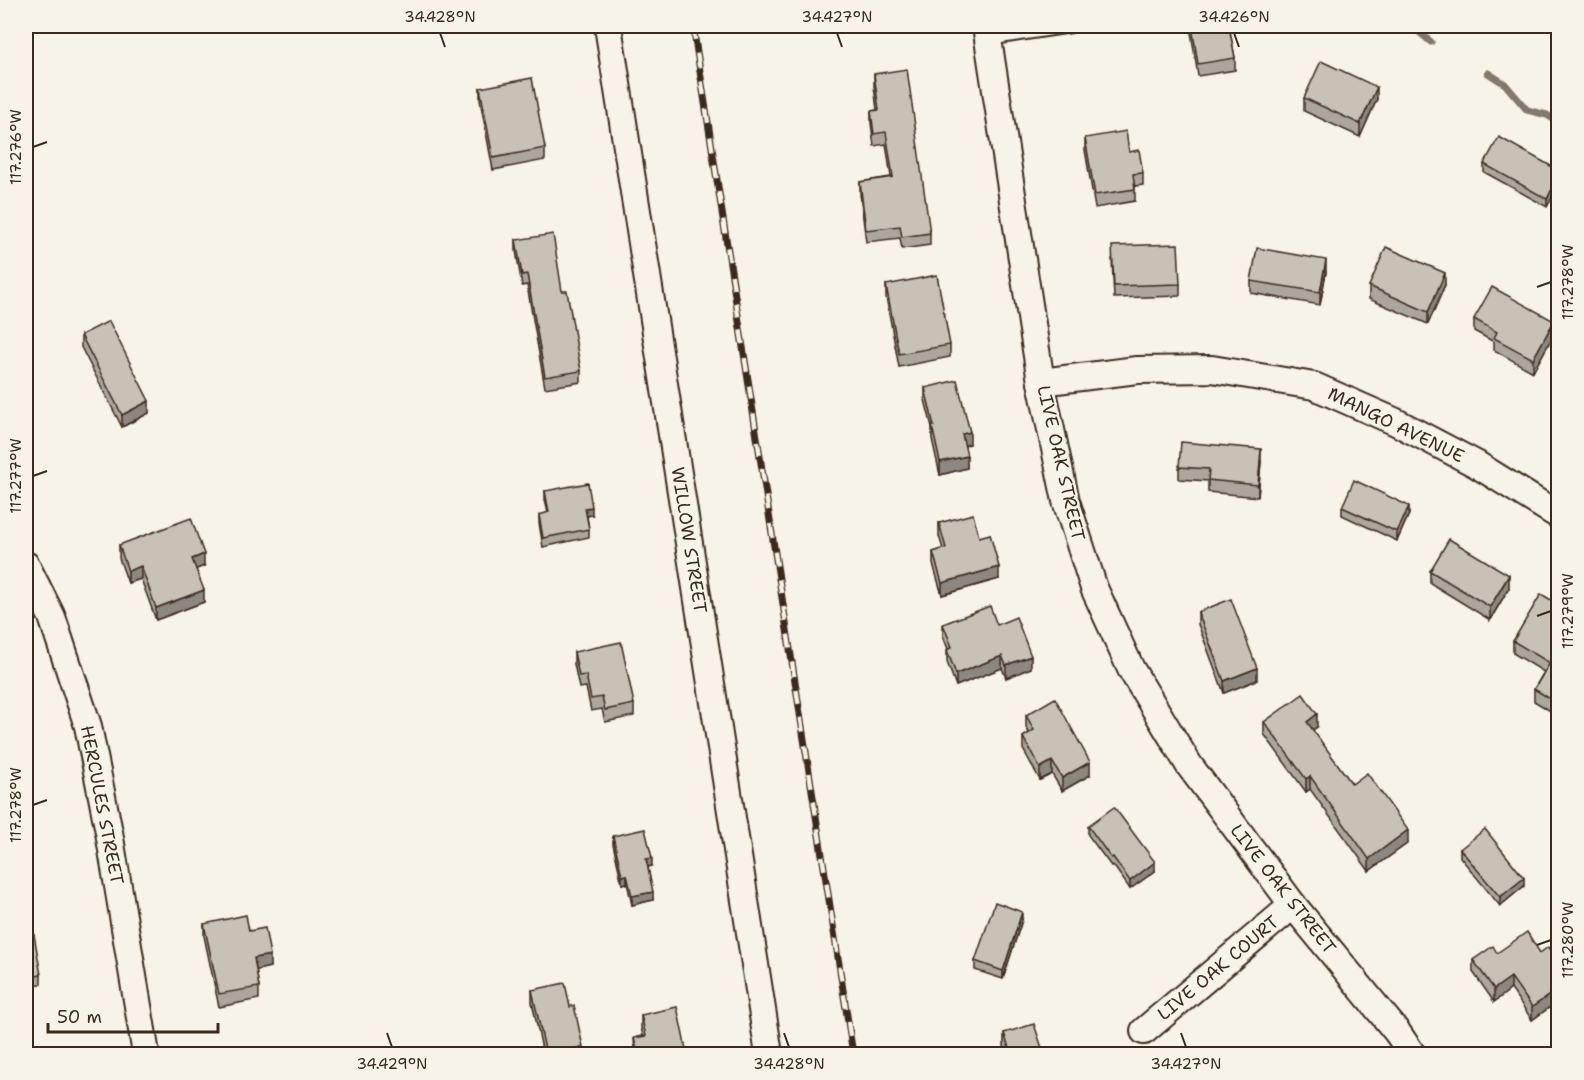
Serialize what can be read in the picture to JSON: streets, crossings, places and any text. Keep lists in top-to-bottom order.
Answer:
{
  "streets": {
    "street": [
      "MANGO AVENUE",
      "LIVE OAK STREET",
      "WILLOW STREET",
      "HERCULES STREET",
      "LIVE OAK COURT"
    ]
  },
  "crossings": [
    ["MANGO AVENUE", "LIVE OAK STREET"],
    ["LIVE OAK STREET", "LIVE OAK COURT"]
  ],
  "scale_bar": "50 m",
  "coordinates": [
    "34.428°N",
    "34.427°N",
    "34.426°N",
    "117.276°W",
    "117.278°W",
    "117.277°W",
    "117.279°W",
    "117.280°W",
    "34.429°N"
  ]
}
